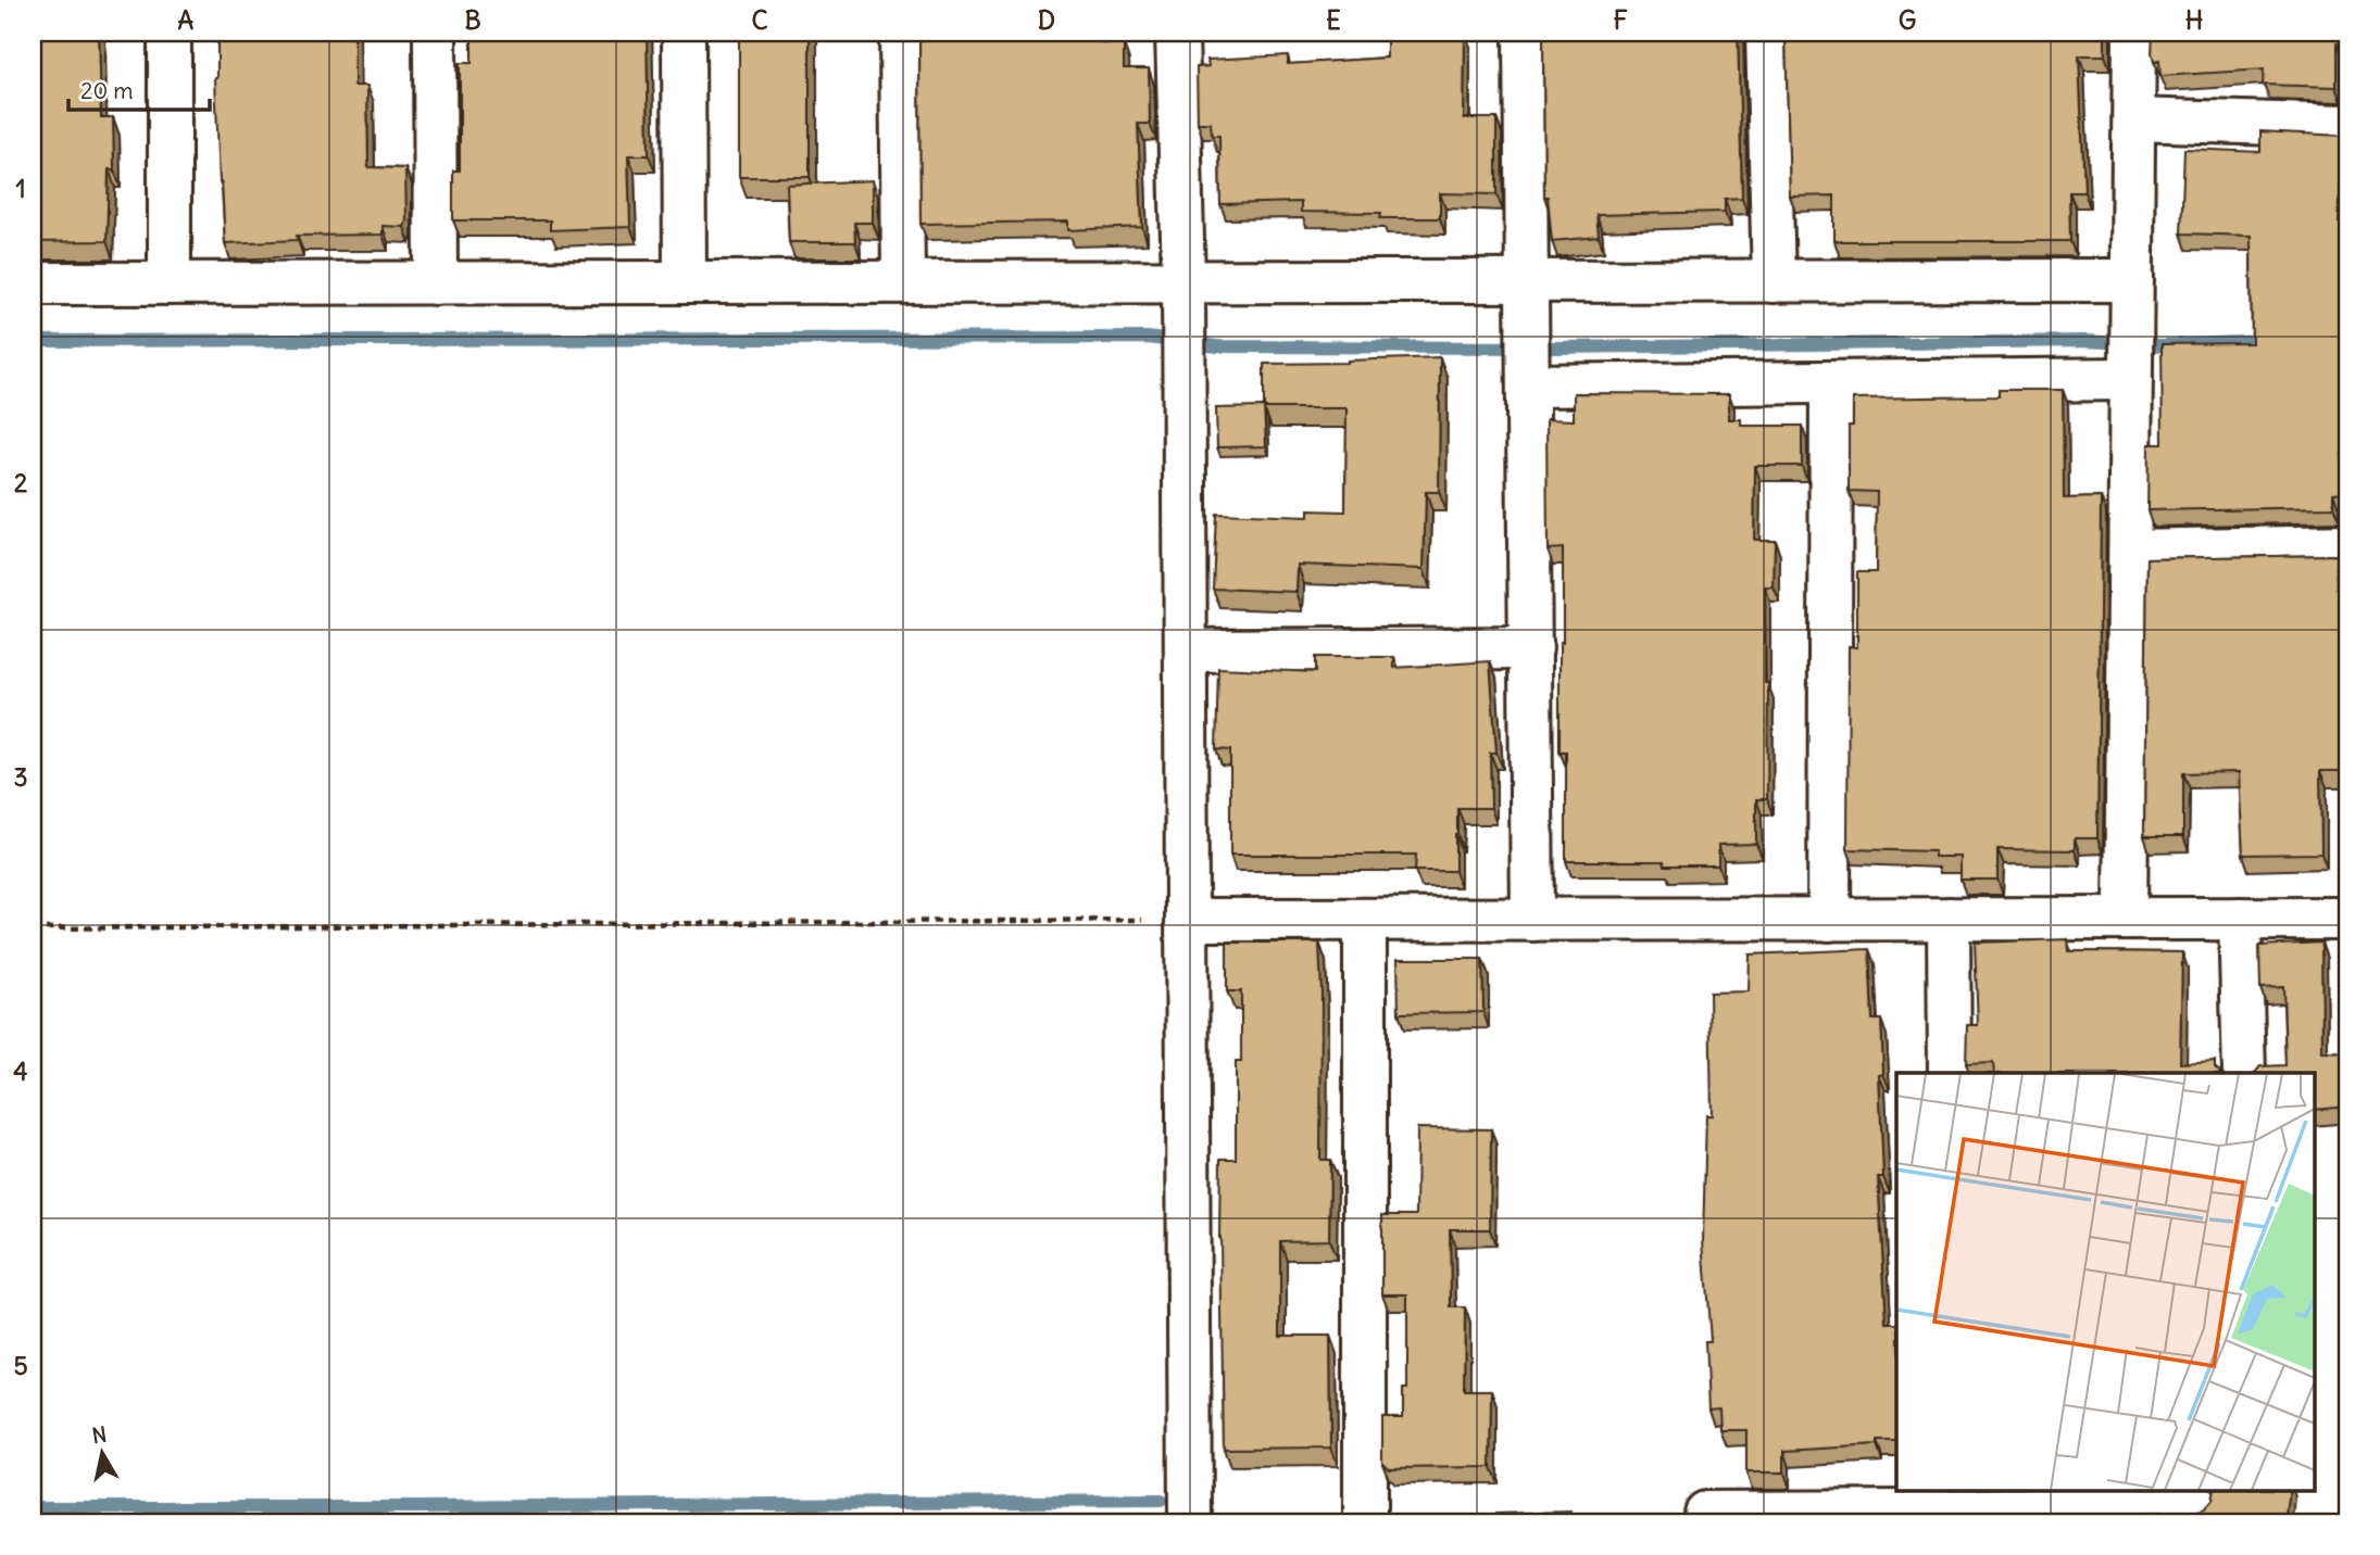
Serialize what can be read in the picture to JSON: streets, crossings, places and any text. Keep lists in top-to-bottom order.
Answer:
{
  "scale_bar": "20 m",
  "north": "top",
  "grid": {
    "columns": [
      "A",
      "B",
      "C",
      "D",
      "E",
      "F",
      "G",
      "H"
    ],
    "rows": [
      "1",
      "2",
      "3",
      "4",
      "5"
    ]
  }
}
